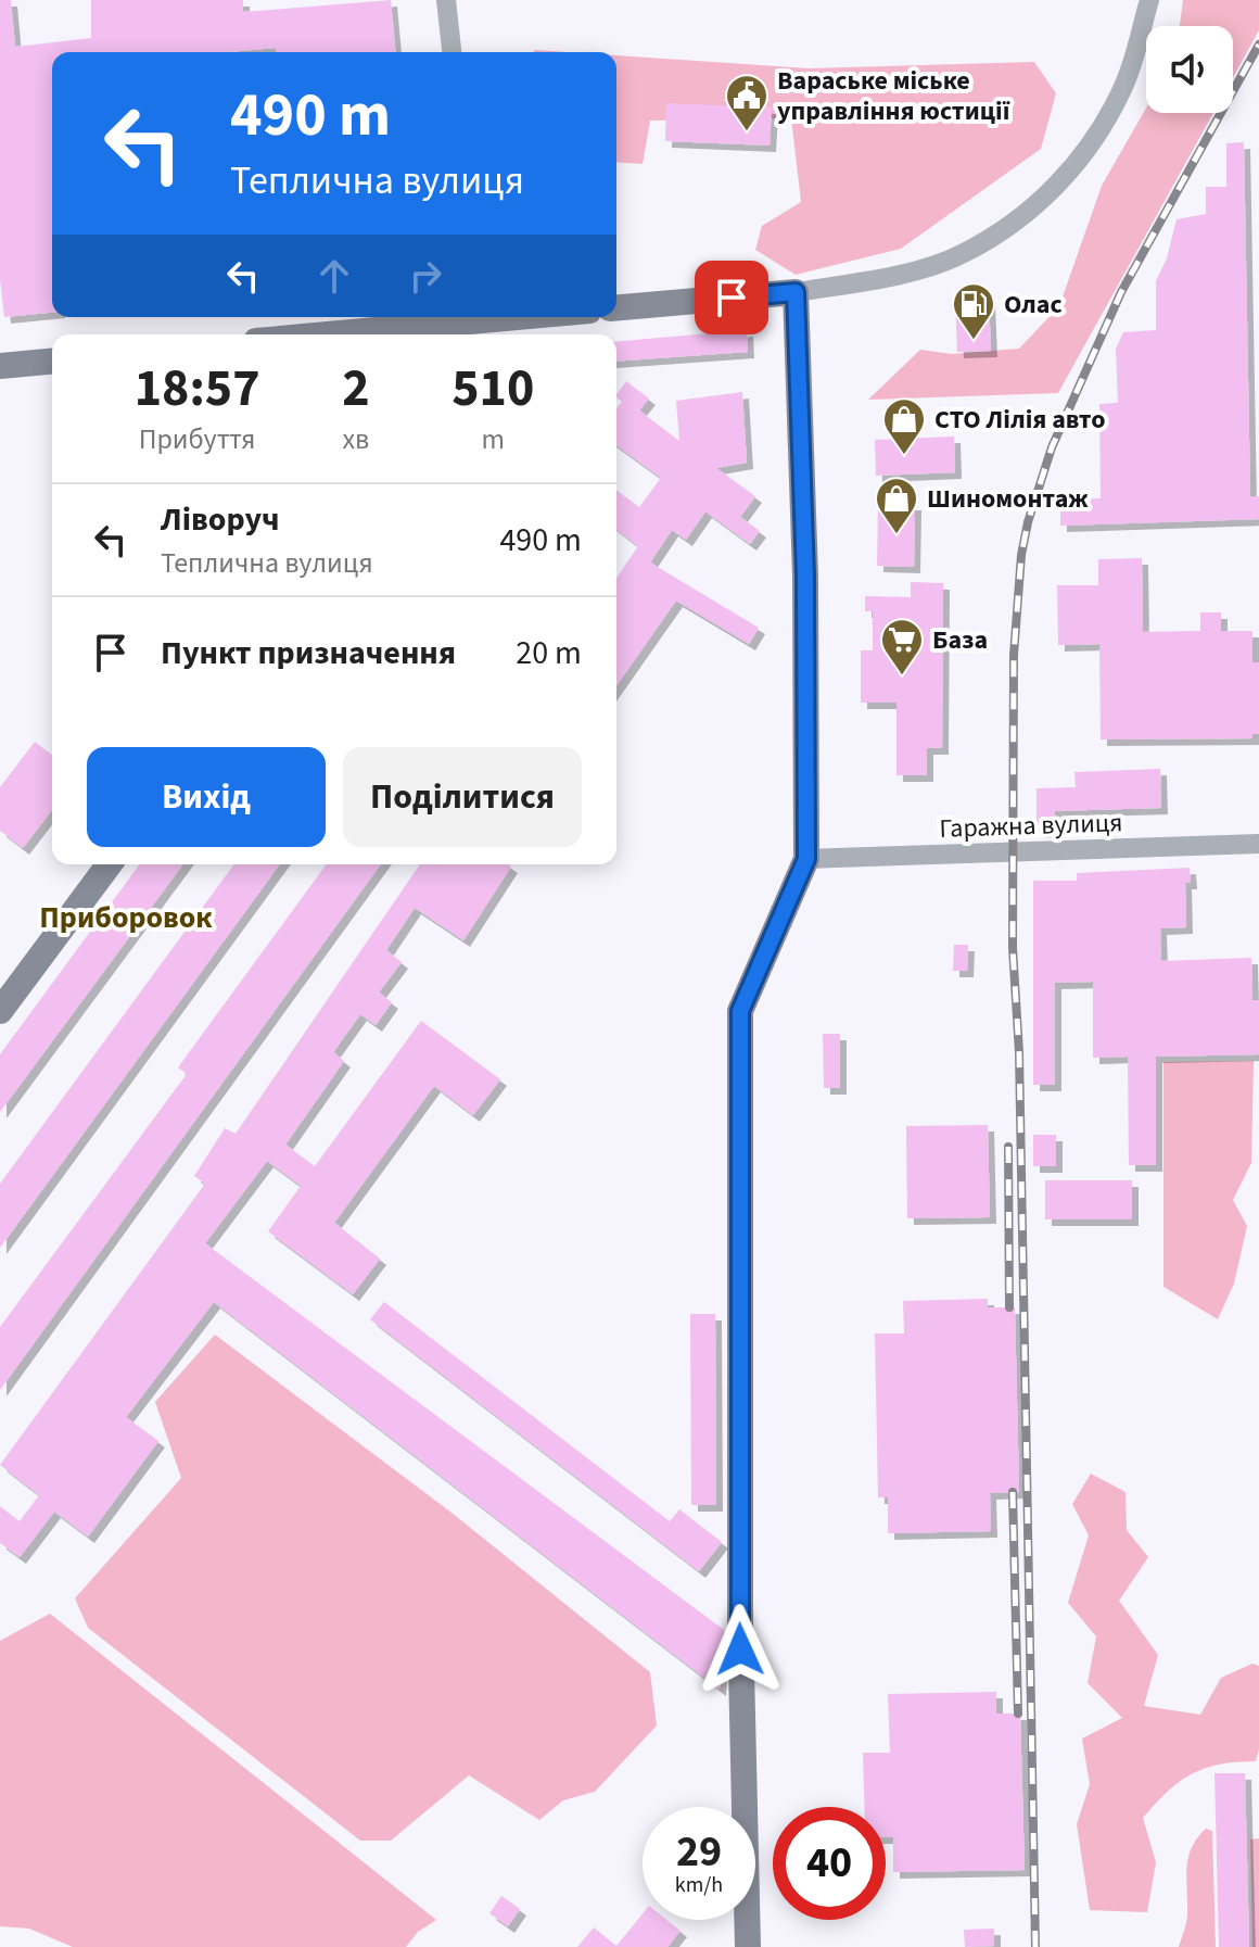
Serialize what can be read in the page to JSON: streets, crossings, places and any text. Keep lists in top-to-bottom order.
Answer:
{
  "streets": {
    "street": ["Гаражна вулиця"]
  },
  "districts": ["Приборовок"],
  "places": {
    "public building": ["Вараське міське управління юстиції"],
    "fuel station": ["Олас"],
    "shop": ["СТО Лілія авто", "Шиномонтаж"],
    "supermarket": ["База"]
  },
  "page": {
    "turn": ["490 m", "Теплична вулиця"],
    "eta": [
      "18:57",
      "Прибуття",
      "2",
      "хв",
      "510",
      "m"
    ],
    "list": [
      {
        "name": "Ліворуч",
        "note": "Теплична вулиця",
        "value": "490 m"
      },
      {
        "name": "Пункт призначення",
        "value": "20 m"
      }
    ],
    "buttons": ["Вихід", "Поділитися"],
    "speed": "29 km/h",
    "limit": "40"
  }
}
